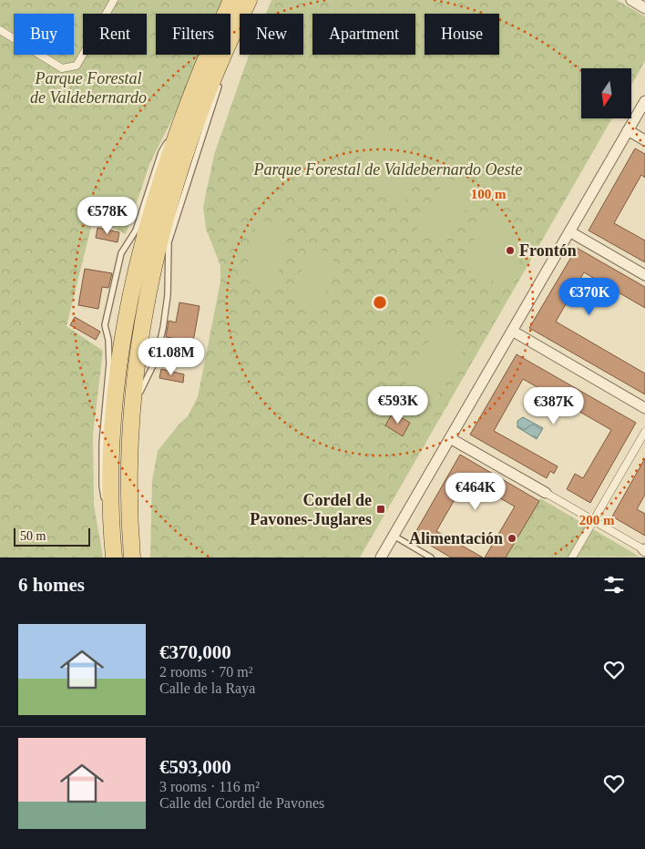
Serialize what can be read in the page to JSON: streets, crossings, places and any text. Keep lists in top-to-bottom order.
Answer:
{
  "parks": ["Parque Forestal de Valdebernardo", "Parque Forestal de Valdebernardo Oeste"],
  "places": {
    "other": ["Frontón", "Alimentación"],
    "transit": ["Cordel de Pavones-Juglares"]
  },
  "scale_bar": "50 m",
  "north": "bottom",
  "page": {
    "chip": [
      "Buy",
      "Rent",
      "Filters",
      "New",
      "Apartment",
      "House"
    ],
    "price": [
      "€578K",
      "€370K",
      "€1.08M",
      "€593K",
      "€387K",
      "€464K"
    ],
    "scale": "50 m",
    "heading": "6 homes",
    "list": [
      {
        "name": "€370,000",
        "note": "2 rooms · 70 m² · Calle de la Raya"
      },
      {
        "name": "€593,000",
        "note": "3 rooms · 116 m² · Calle del Cordel de Pavones"
      }
    ]
  },
  "rings": ["100 m", "200 m"]
}
